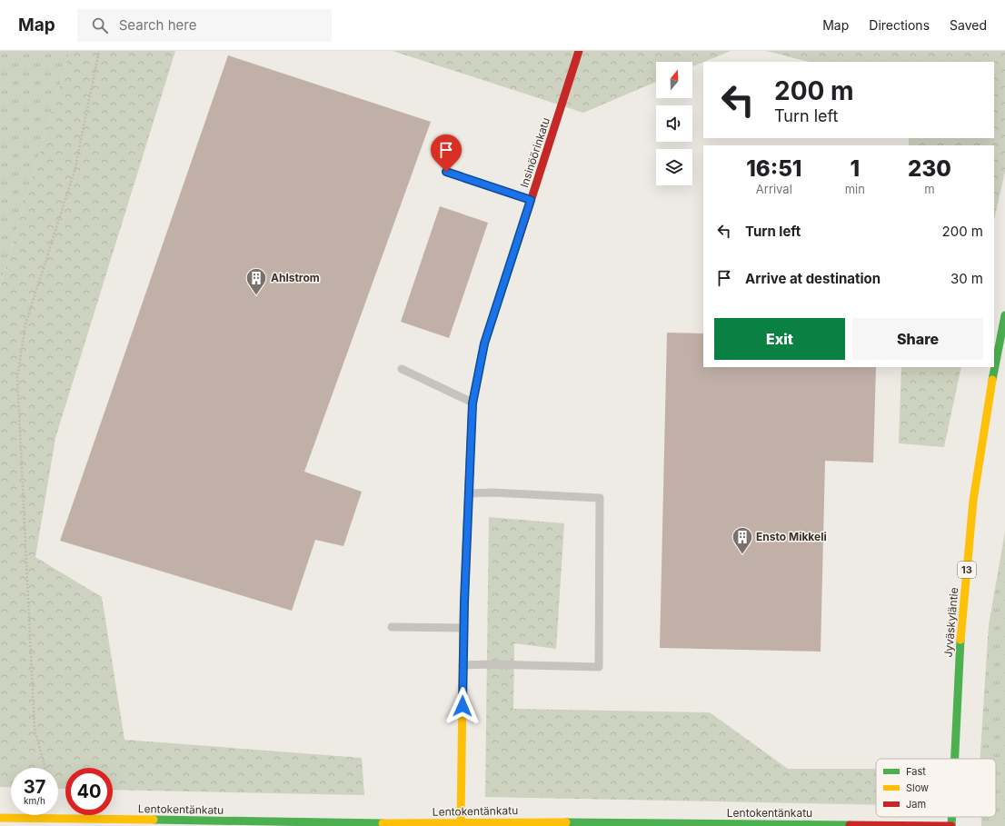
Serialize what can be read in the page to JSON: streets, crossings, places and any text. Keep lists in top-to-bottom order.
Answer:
{
  "streets": {
    "main road": [
      "Insinöörinkatu",
      "13",
      "Jyväskyläntie",
      "Lentokentänkatu"
    ]
  },
  "crossings": [
    ["Insinöörinkatu", "Lentokentänkatu"],
    ["Jyväskyläntie", "Lentokentänkatu"]
  ],
  "places": {
    "building": ["Ahlstrom", "Ensto Mikkeli"]
  },
  "legend": ["Fast", "Slow", "Jam"],
  "north": "top",
  "page": {
    "header": "Map",
    "search": "Search here",
    "nav": ["Map", "Directions", "Saved"],
    "turn": ["200 m", "Turn left"],
    "eta": [
      "16:51",
      "Arrival",
      "1",
      "min",
      "230",
      "m"
    ],
    "list": [
      {
        "name": "Turn left",
        "value": "200 m"
      },
      {
        "name": "Arrive at destination",
        "value": "30 m"
      }
    ],
    "buttons": ["Exit", "Share"],
    "speed": "37 km/h",
    "limit": "40"
  }
}
